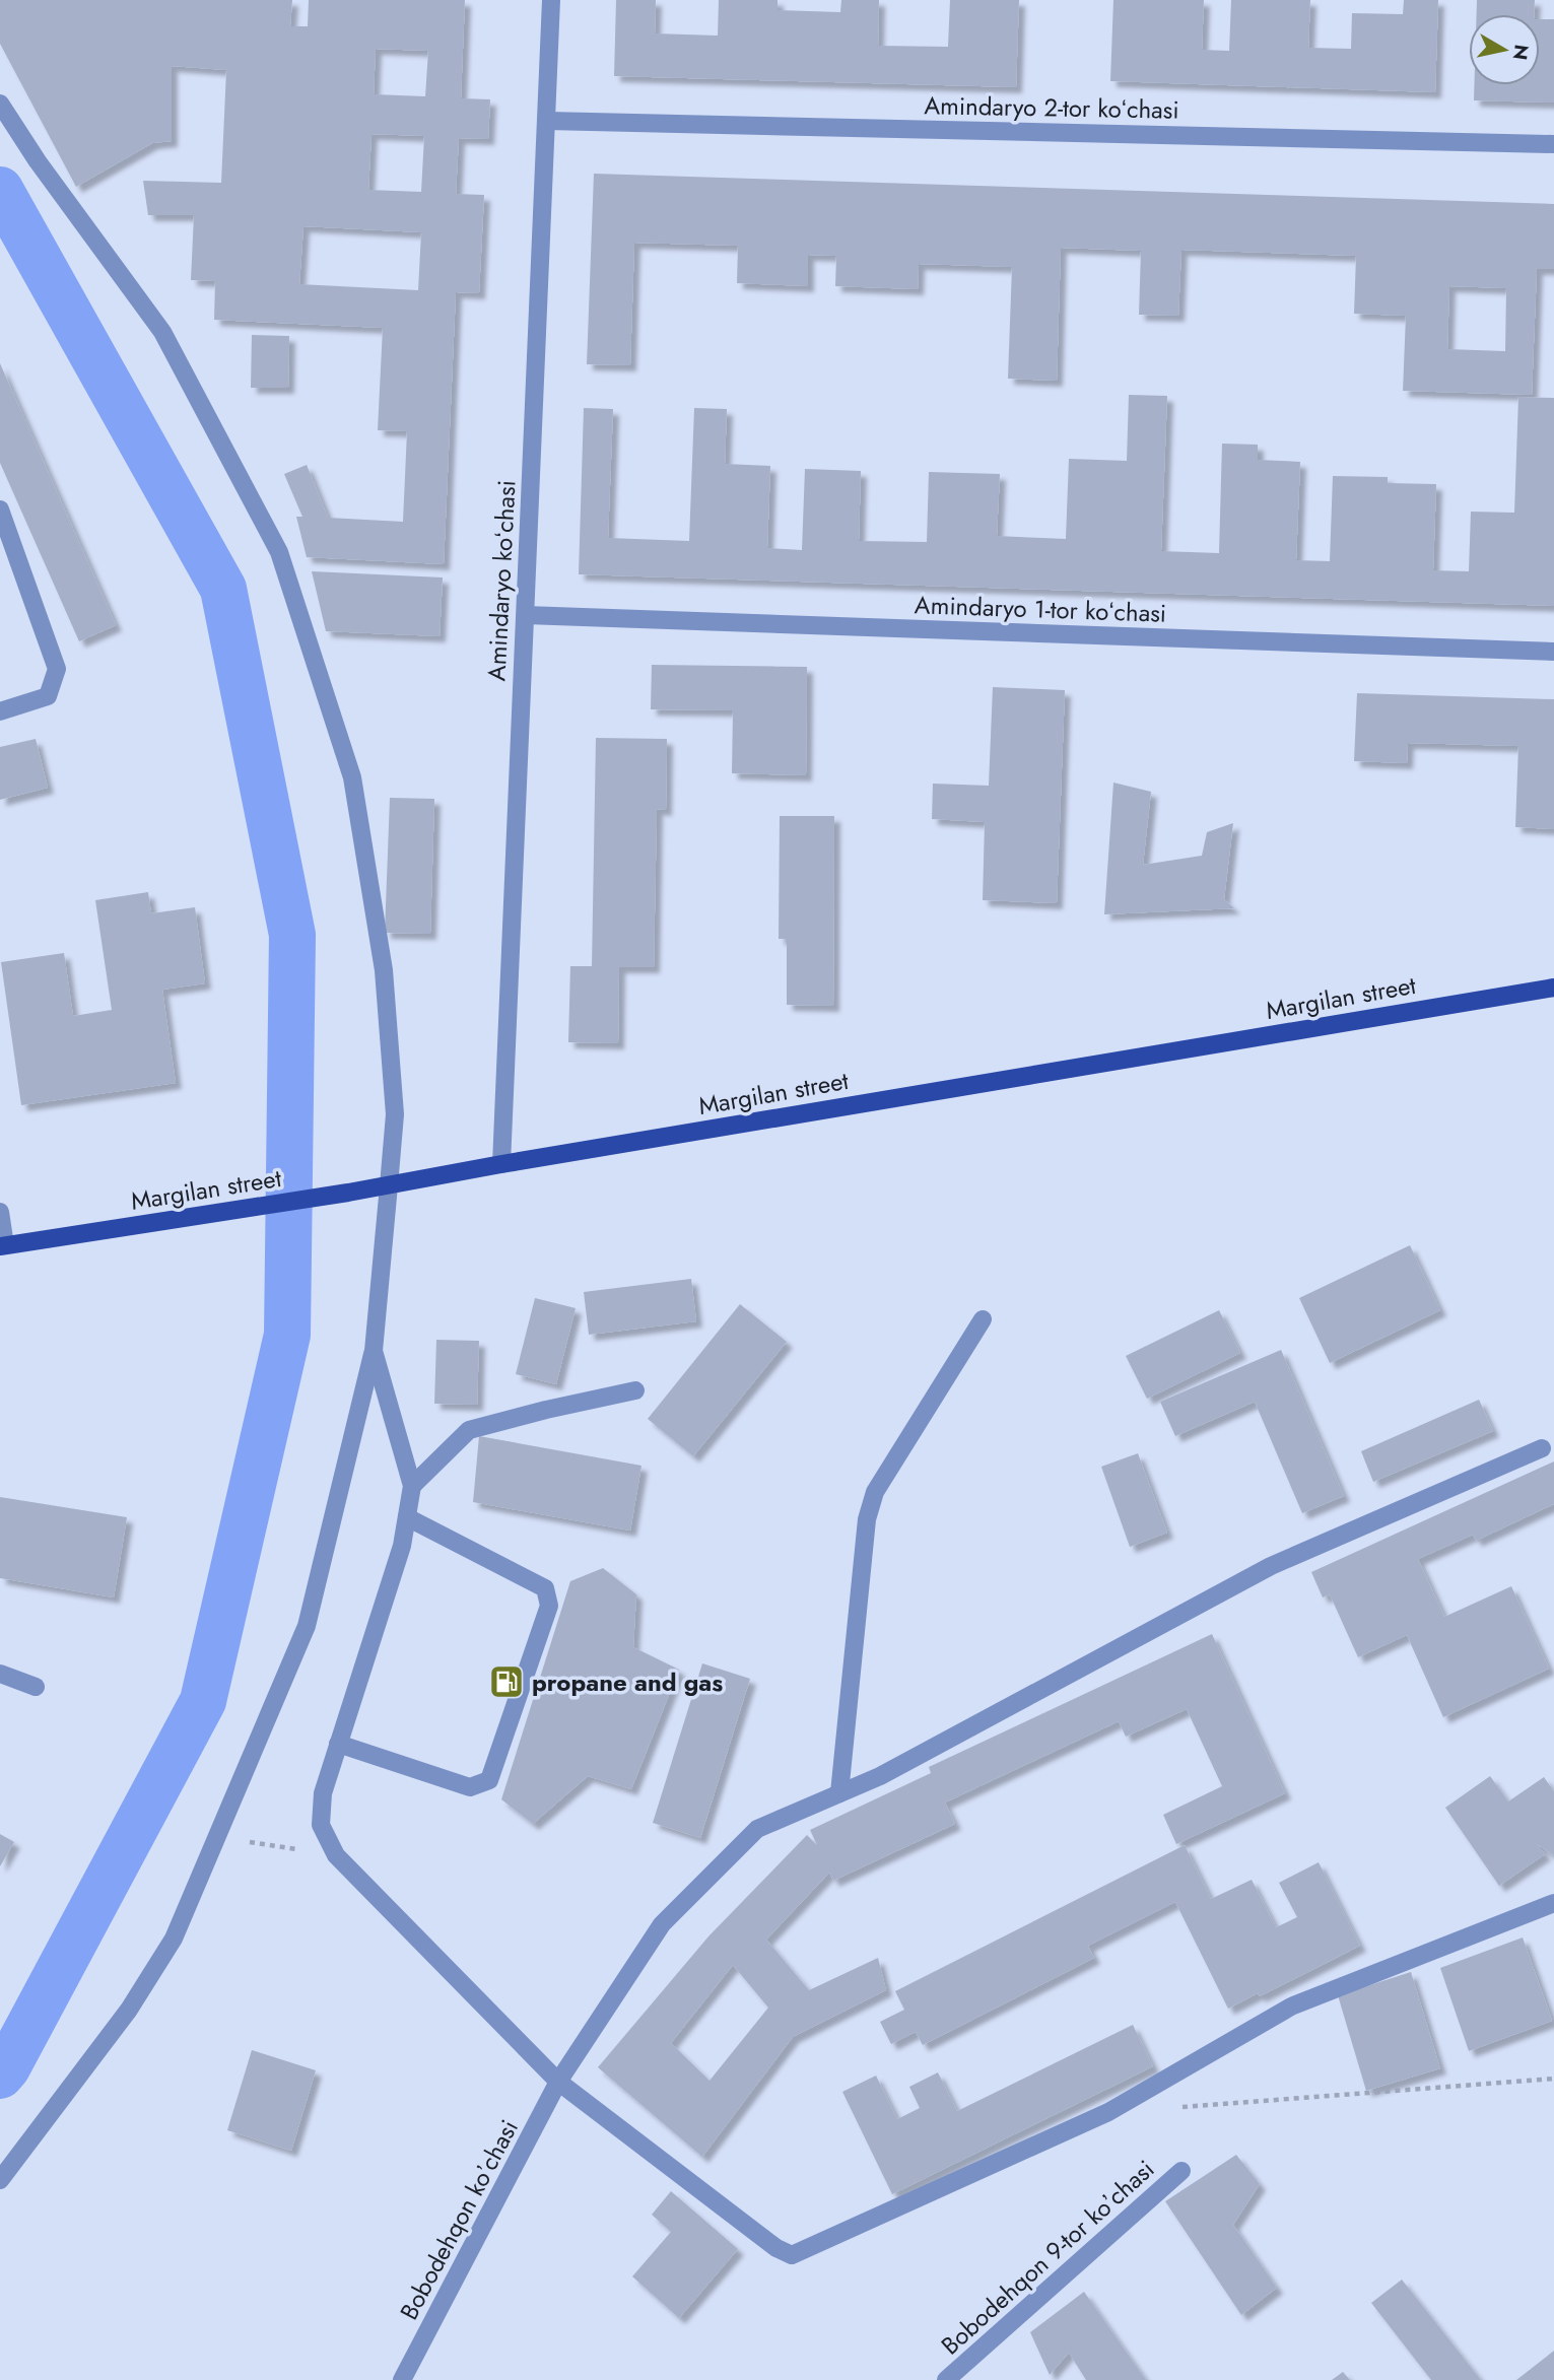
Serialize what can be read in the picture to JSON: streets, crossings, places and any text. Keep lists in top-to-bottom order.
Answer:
{
  "streets": {
    "main road": ["Margilan street"],
    "street": [
      "Amindaryo 2-tor koʻchasi",
      "Amindaryo koʻchasi",
      "Amindaryo 1-tor koʻchasi",
      "Bobodehqon koʼchasi",
      "Bobodehqon 9-tor koʼchasi"
    ]
  },
  "crossings": [
    ["Amindaryo 2-tor koʻchasi", "Amindaryo koʻchasi"],
    ["Amindaryo koʻchasi", "Amindaryo 1-tor koʻchasi"],
    ["Amindaryo koʻchasi", "Margilan street"]
  ],
  "places": {
    "fuel station": ["propane and gas"]
  },
  "north": "right"
}
